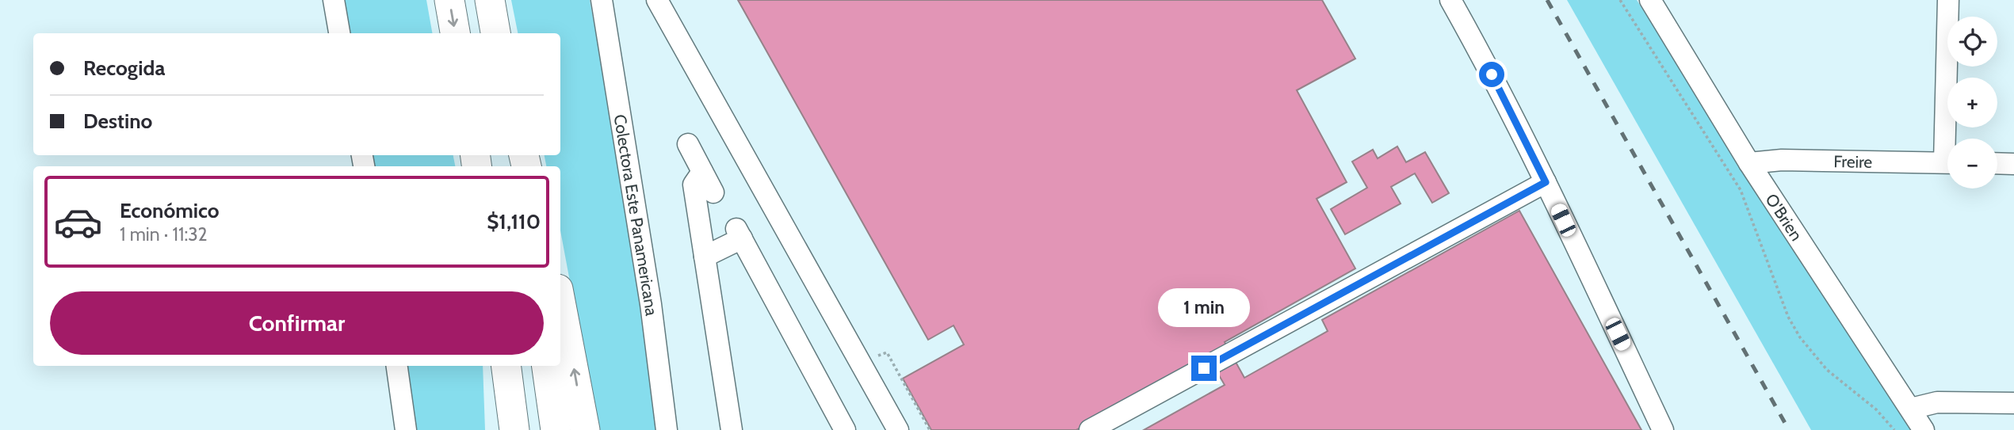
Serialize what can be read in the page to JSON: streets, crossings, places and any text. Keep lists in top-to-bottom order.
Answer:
{
  "streets": {
    "street": ["Freire", "Colectora Este Panamericana", "O'Brien"]
  },
  "crossings": [
    ["Freire", "O'Brien"]
  ],
  "page": {
    "map_buttons": ["+", "−"],
    "banner": ["Recogida", "Destino"],
    "list": [
      {
        "name": "Económico",
        "note": "1 min · 11:32",
        "value": "$1,110"
      }
    ],
    "buttons": "Confirmar",
    "bubble": "1 min"
  }
}
